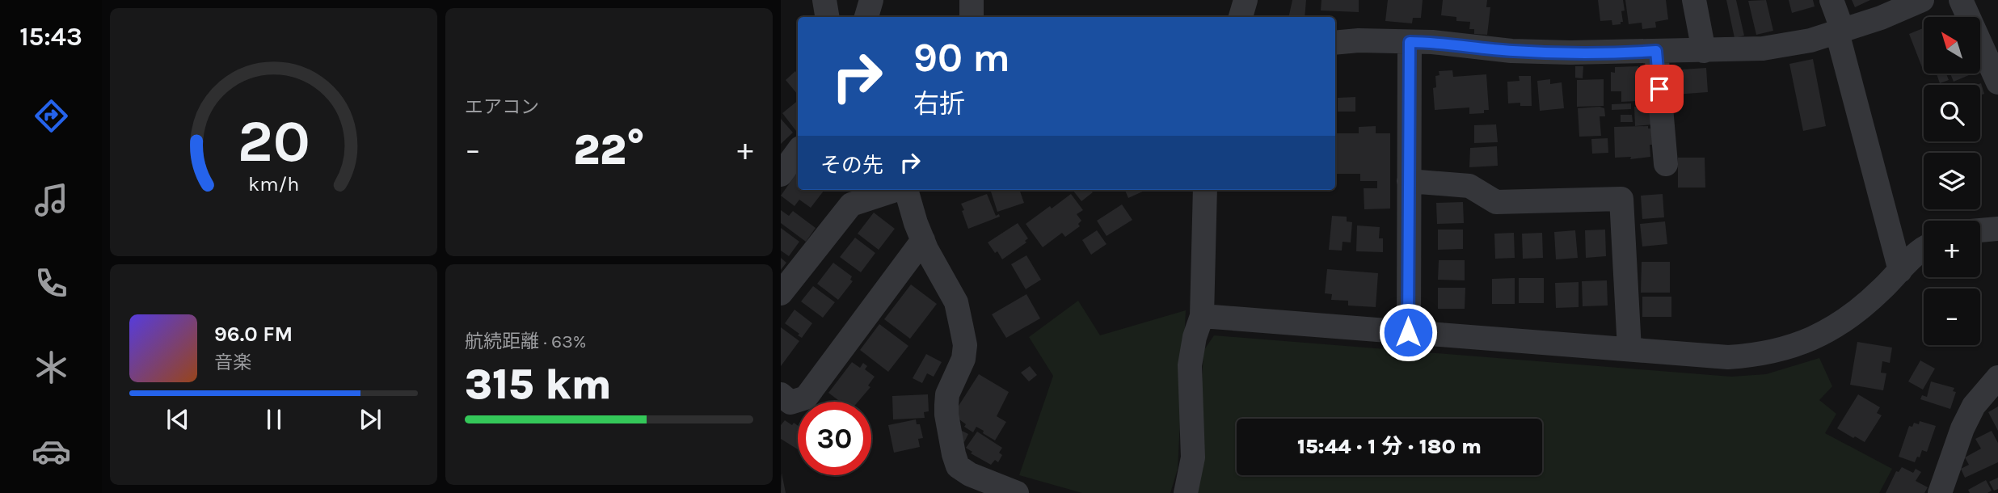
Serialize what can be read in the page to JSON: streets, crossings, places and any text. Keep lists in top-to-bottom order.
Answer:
{
  "north": "top left",
  "page": {
    "tabs": "15:43",
    "tile": [
      "エアコン",
      ["航続距離 · 63%", "315 km"]
    ],
    "map_buttons": ["+", "−"],
    "turn": ["90 m", "右折"],
    "heat": ["−", "22°", "+"],
    "then": "その先",
    "song": ["96.0 FM", "音楽"],
    "limit": "30",
    "trip": "15:44 · 1 分 · 180 m",
    "gauge": ["20", "km/h"]
  }
}
